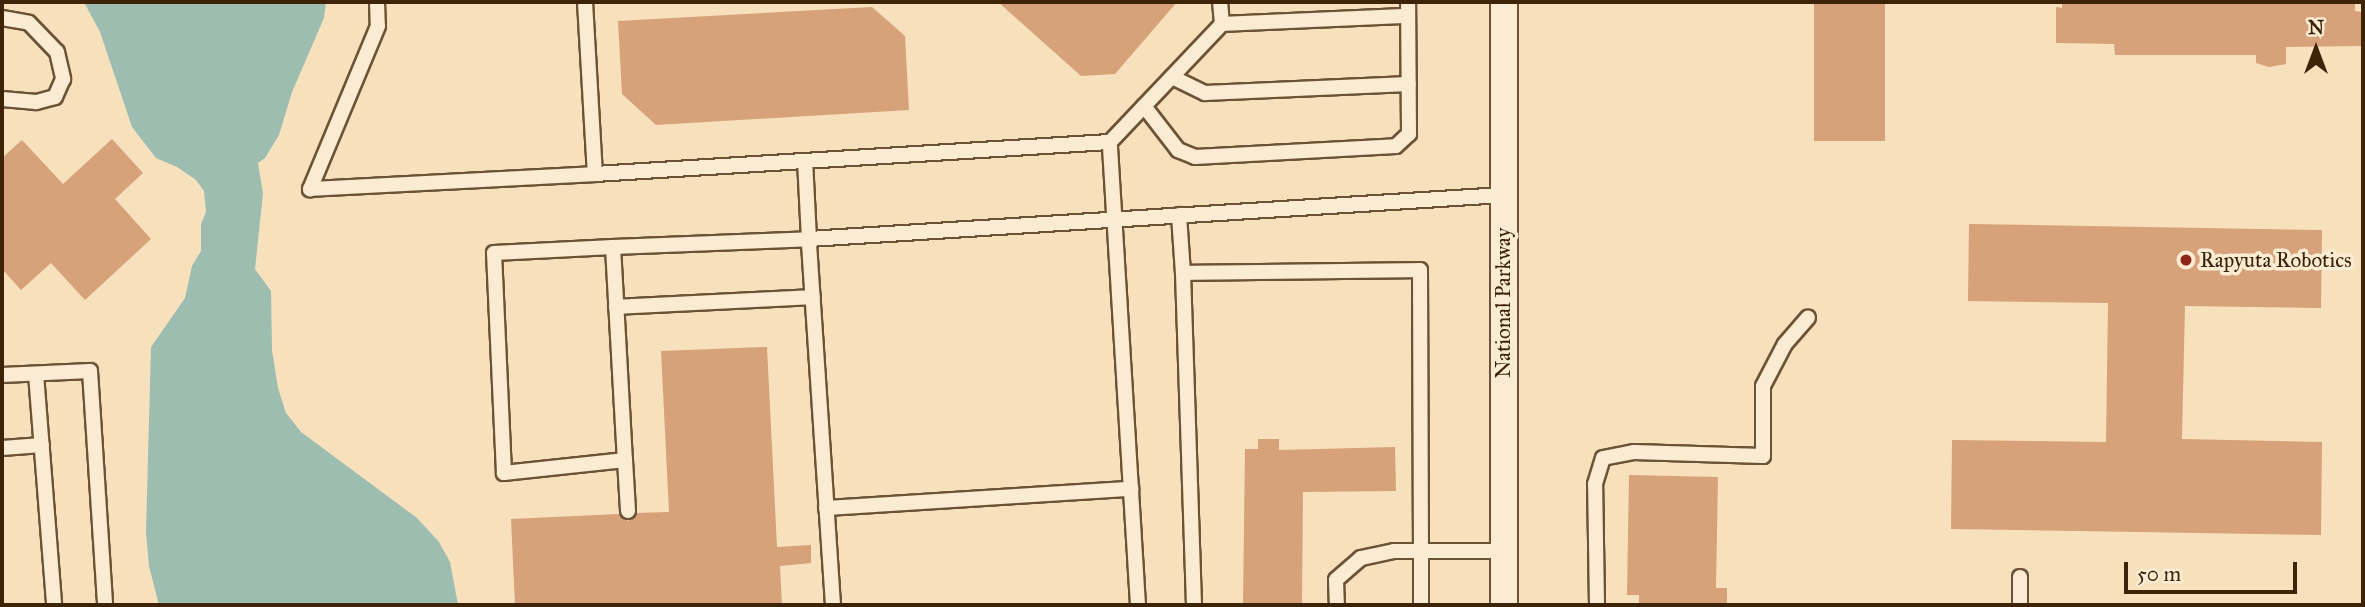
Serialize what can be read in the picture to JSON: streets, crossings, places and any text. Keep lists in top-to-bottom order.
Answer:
{
  "streets": {
    "street": ["National Parkway"]
  },
  "places": ["Rapyuta Robotics"],
  "scale_bar": "50 m",
  "north": "top"
}
